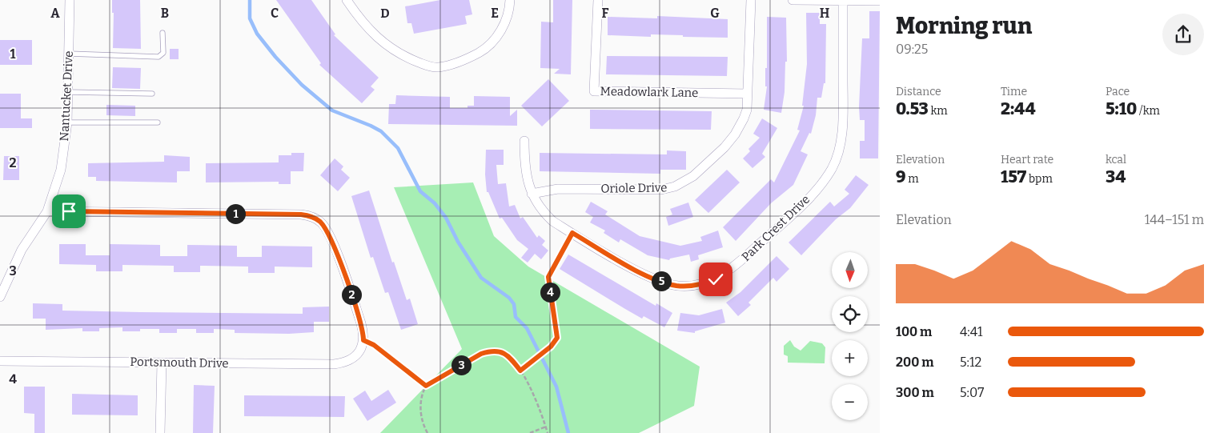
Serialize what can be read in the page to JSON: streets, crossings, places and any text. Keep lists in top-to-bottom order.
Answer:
{
  "streets": {
    "street": [
      "Meadowlark Lane",
      "Nantucket Drive",
      "Oriole Drive",
      "Park Crest Drive",
      "Portsmouth Drive"
    ]
  },
  "crossings": [
    ["Meadowlark Lane", "Oriole Drive"],
    ["Oriole Drive", "Park Crest Drive"]
  ],
  "north": "bottom",
  "page": {
    "heading": ["Morning run", "09:25"],
    "stats": [
      ["Distance", "0.53 km"],
      ["Time", "2:44"],
      ["Pace", "5:10 /km"],
      ["Elevation", "9 m"],
      ["Heart rate", "157 bpm"],
      ["kcal", "34"]
    ],
    "pins": [
      "1",
      "5",
      "4",
      "2",
      "3"
    ],
    "chart": ["Elevation", "144–151 m"],
    "map_buttons": ["+", "−"],
    "list": [
      {
        "name": "100 m",
        "note": "4:41"
      },
      {
        "name": "200 m",
        "note": "5:12"
      },
      {
        "name": "300 m",
        "note": "5:07"
      }
    ]
  },
  "grid": {
    "columns": [
      "A",
      "B",
      "C",
      "D",
      "E",
      "F",
      "G",
      "H"
    ],
    "rows": [
      "1",
      "2",
      "3",
      "4"
    ]
  }
}
